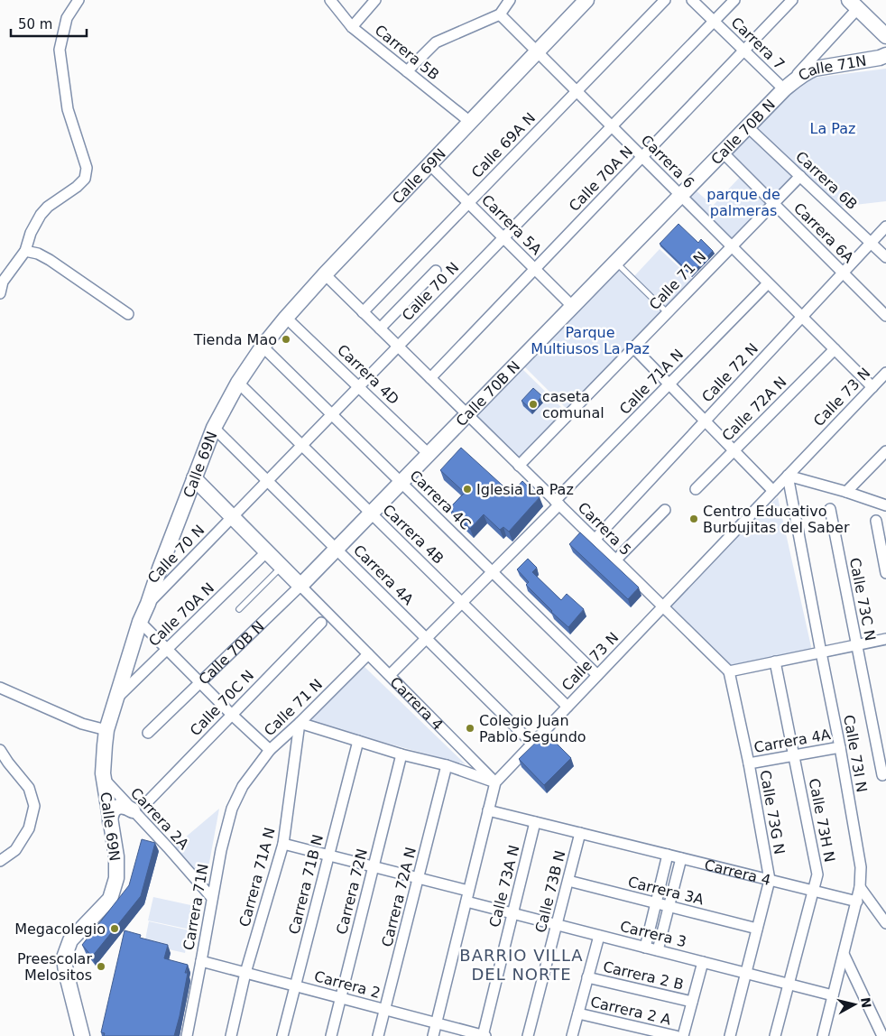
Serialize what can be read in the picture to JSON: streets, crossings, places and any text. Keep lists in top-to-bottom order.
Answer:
{
  "streets": {
    "street": [
      "Carrera 7",
      "Carrera 5B",
      "Calle 71N",
      "Calle 70B N",
      "Calle 69A N",
      "Carrera 6",
      "Calle 69N",
      "Calle 70A N",
      "Carrera 6B",
      "Carrera 5A",
      "Carrera 6A",
      "Calle 71 N",
      "Calle 70 N",
      "Calle 72 N",
      "Carrera 4D",
      "Calle 71A N",
      "Calle 73 N",
      "Calle 72A N",
      "Carrera 4C",
      "Carrera 5",
      "Carrera 4B",
      "Carrera 4A",
      "Calle 73C N",
      "Calle 70C N",
      "Carrera 4",
      "Calle 73I N",
      "Calle 73G N",
      "Carrera 2A",
      "Calle 73H N",
      "Carrera 71A N",
      "Carrera 71B N",
      "Calle 73A N",
      "Carrera 3A",
      "Carrera 72N",
      "Calle 73B N",
      "Carrera 72A N",
      "Carrera 71N",
      "Carrera 3",
      "Carrera 2 B",
      "Carrera 2",
      "Carrera 2 A"
    ]
  },
  "crossings": [
    ["Carrera 7", "Calle 71N"],
    ["Carrera 7", "Calle 70B N"],
    ["Carrera 7", "Calle 70A N"],
    ["Carrera 7", "Calle 70 N"],
    ["Carrera 5B", "Calle 69N"],
    ["Calle 71N", "Calle 70B N"],
    ["Calle 70B N", "Carrera 6"],
    ["Calle 70B N", "Carrera 6B"],
    ["Calle 70B N", "Carrera 5A"],
    ["Calle 70B N", "Carrera 6A"],
    ["Calle 70B N", "Carrera 4D"],
    ["Calle 70B N", "Carrera 4C"],
    ["Calle 70B N", "Carrera 5"],
    ["Calle 70B N", "Carrera 4B"],
    ["Calle 70B N", "Carrera 4A"],
    ["Calle 70B N", "Carrera 4"],
    ["Calle 69A N", "Carrera 6"],
    ["Calle 69A N", "Carrera 5A"],
    ["Calle 69A N", "Carrera 5"],
    ["Carrera 6", "Calle 69N"],
    ["Carrera 6", "Calle 70A N"],
    ["Carrera 6", "Calle 71 N"],
    ["Carrera 6", "Calle 70 N"],
    ["Carrera 6", "Calle 72 N"],
    ["Carrera 6", "Calle 71A N"],
    ["Carrera 6", "Calle 73 N"],
    ["Carrera 6", "Calle 72A N"],
    ["Calle 69N", "Calle 70A N"],
    ["Calle 69N", "Carrera 5A"],
    ["Calle 69N", "Calle 70 N"],
    ["Calle 69N", "Carrera 4D"],
    ["Calle 69N", "Carrera 4C"],
    ["Calle 69N", "Carrera 5"],
    ["Calle 69N", "Carrera 4B"],
    ["Calle 69N", "Carrera 4A"],
    ["Calle 69N", "Carrera 4"],
    ["Calle 69N", "Carrera 2A"],
    ["Calle 70A N", "Carrera 5A"],
    ["Calle 70A N", "Carrera 5"],
    ["Calle 70A N", "Carrera 4"],
    ["Carrera 6B", "Calle 71 N"],
    ["Carrera 6B", "Calle 72 N"],
    ["Carrera 5A", "Calle 70 N"],
    ["Carrera 6A", "Calle 71 N"],
    ["Carrera 6A", "Calle 72 N"],
    ["Calle 71 N", "Carrera 5"],
    ["Calle 71 N", "Carrera 4"],
    ["Calle 71 N", "Carrera 71A N"],
    ["Calle 71 N", "Carrera 71N"],
    ["Calle 70 N", "Carrera 4D"],
    ["Calle 70 N", "Carrera 4C"],
    ["Calle 70 N", "Carrera 5"],
    ["Calle 70 N", "Carrera 4B"],
    ["Calle 70 N", "Carrera 4A"],
    ["Calle 70 N", "Carrera 4"],
    ["Calle 72 N", "Carrera 5"],
    ["Calle 71A N", "Carrera 4C"],
    ["Calle 71A N", "Carrera 5"],
    ["Calle 71A N", "Carrera 4B"],
    ["Calle 71A N", "Carrera 4A"],
    ["Calle 71A N", "Carrera 4"],
    ["Calle 73 N", "Carrera 4C"],
    ["Calle 73 N", "Carrera 5"],
    ["Calle 73 N", "Carrera 4B"],
    ["Calle 73 N", "Carrera 4A"],
    ["Calle 73 N", "Carrera 4"],
    ["Calle 73 N", "Calle 73I N"],
    ["Calle 73 N", "Carrera 3"],
    ["Calle 73 N", "Carrera 2"],
    ["Carrera 5", "Calle 73G N"],
    ["Carrera 4A", "Calle 73I N"],
    ["Carrera 4A", "Calle 73G N"],
    ["Carrera 4A", "Calle 73H N"],
    ["Calle 70C N", "Carrera 2A"],
    ["Carrera 4", "Calle 73I N"],
    ["Carrera 4", "Calle 73G N"],
    ["Carrera 4", "Calle 73H N"],
    ["Carrera 4", "Calle 73A N"],
    ["Carrera 4", "Calle 73B N"],
    ["Calle 73I N", "Carrera 3"],
    ["Calle 73G N", "Carrera 3A"],
    ["Calle 73G N", "Carrera 3"],
    ["Carrera 2A", "Carrera 71N"],
    ["Calle 73H N", "Carrera 3"],
    ["Carrera 71A N", "Carrera 3"],
    ["Carrera 71A N", "Carrera 2"],
    ["Carrera 71B N", "Carrera 3"],
    ["Carrera 71B N", "Carrera 2"],
    ["Calle 73A N", "Carrera 3"],
    ["Calle 73A N", "Carrera 2"],
    ["Carrera 3A", "Calle 73B N"],
    ["Carrera 72N", "Carrera 3"],
    ["Carrera 72N", "Carrera 2"],
    ["Calle 73B N", "Carrera 3"],
    ["Carrera 72A N", "Carrera 3"],
    ["Carrera 72A N", "Carrera 2"],
    ["Carrera 71N", "Carrera 2"]
  ],
  "districts": ["BARRIO VILLA DEL NORTE"],
  "parks": ["La Paz", "parque de palmeras", "Parque Multiusos La Paz"],
  "places": [
    "Tienda Mao",
    "caseta comunal",
    "Iglesia La Paz",
    "Centro Educativo Burbujitas del Saber",
    "Colegio Juan Pablo Segundo",
    "Megacolegio",
    "Preescolar Melositos"
  ],
  "scale_bar": "50 m",
  "north": "right"
}
